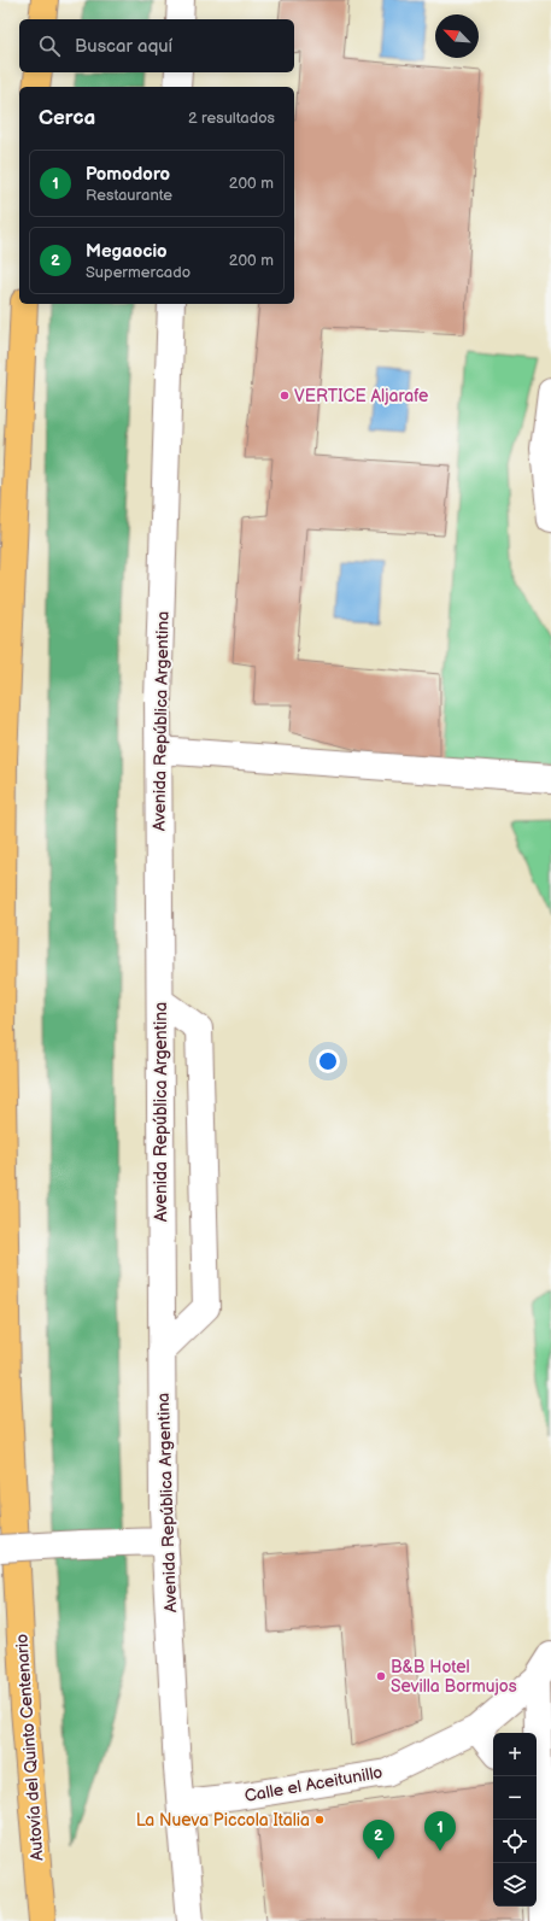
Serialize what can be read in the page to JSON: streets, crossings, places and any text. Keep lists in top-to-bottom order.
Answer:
{
  "streets": {
    "highway": ["Autovía del Quinto Centenario"],
    "street": ["Avenida República Argentina", "Calle el Aceitunillo"]
  },
  "crossings": [
    ["Avenida República Argentina", "Calle el Aceitunillo"]
  ],
  "places": ["VERTICE Aljarafe", "B&B Hotel Sevilla Bormujos", "La Nueva Piccola Italia"],
  "north": "top left",
  "page": {
    "search": "Buscar aquí",
    "heading": ["Cerca", "2 resultados"],
    "list": [
      {
        "mark": "1",
        "name": "Pomodoro",
        "note": "Restaurante",
        "value": "200 m"
      },
      {
        "mark": "2",
        "name": "Megaocio",
        "note": "Supermercado",
        "value": "200 m"
      }
    ],
    "map_buttons": ["+", "−"],
    "pins": ["1", "2"]
  }
}
